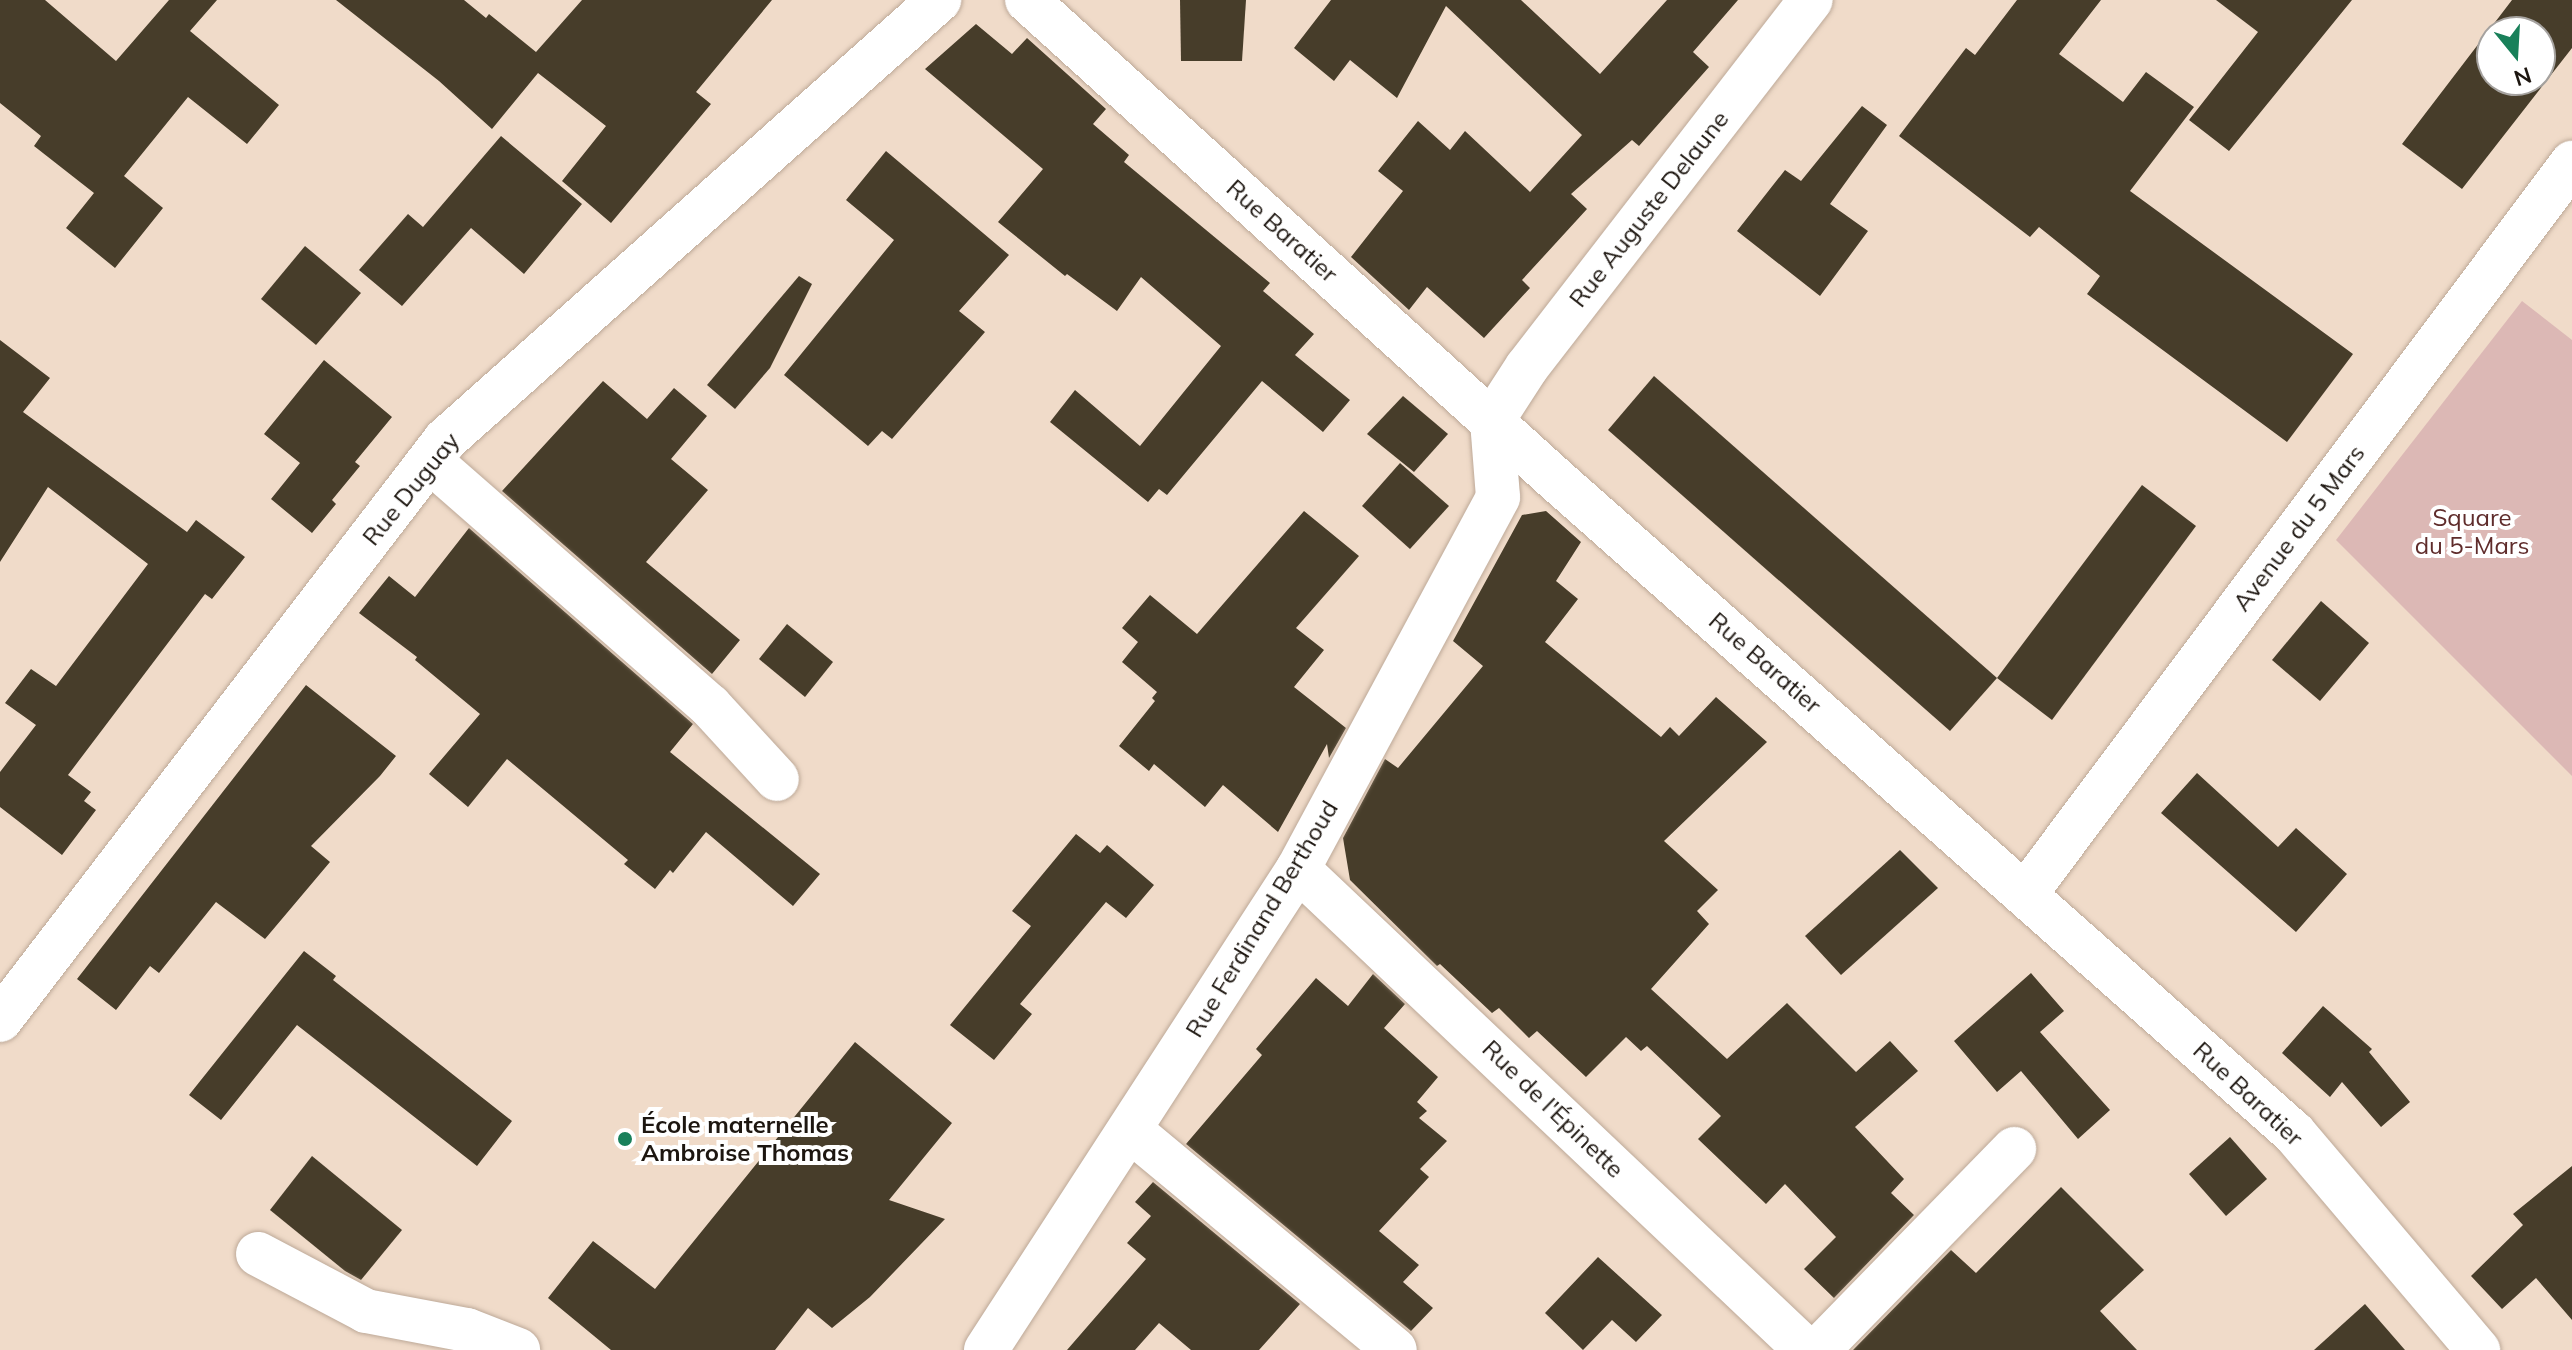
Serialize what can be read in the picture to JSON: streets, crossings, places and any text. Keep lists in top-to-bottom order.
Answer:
{
  "streets": {
    "street": [
      "Rue Auguste Delaune",
      "Rue Baratier",
      "Rue Duguay",
      "Avenue du 5 Mars",
      "Rue Ferdinand Berthoud",
      "Rue de l'Épinette"
    ]
  },
  "crossings": [
    ["Rue Auguste Delaune", "Rue Baratier"],
    ["Rue Auguste Delaune", "Rue Ferdinand Berthoud"],
    ["Rue Baratier", "Avenue du 5 Mars"],
    ["Rue Baratier", "Rue Ferdinand Berthoud"],
    ["Rue Ferdinand Berthoud", "Rue de l'Épinette"]
  ],
  "parks": ["Square du 5-Mars"],
  "places": ["École maternelle Ambroise Thomas"],
  "north": "bottom"
}
